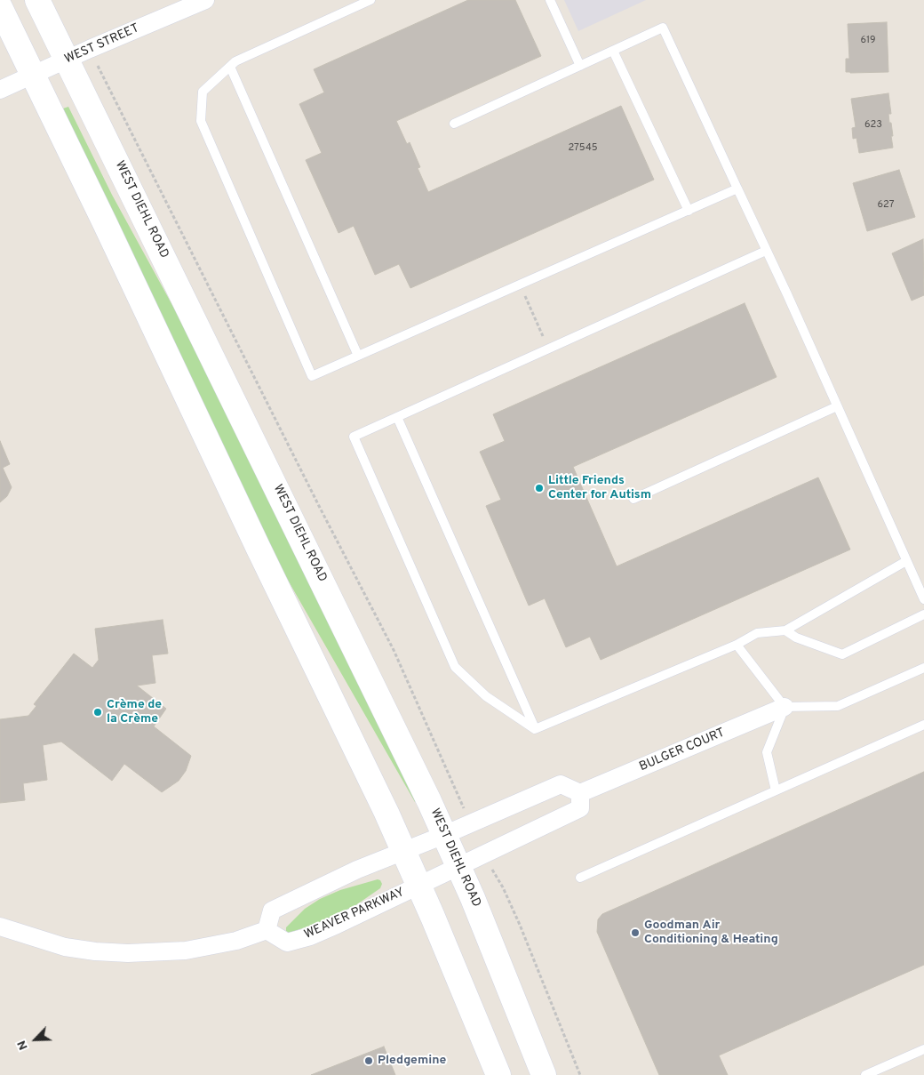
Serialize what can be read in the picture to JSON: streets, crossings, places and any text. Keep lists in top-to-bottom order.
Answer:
{
  "streets": {
    "street": [
      "WEST STREET",
      "WEST DIEHL ROAD",
      "BULGER COURT",
      "WEAVER PARKWAY"
    ]
  },
  "crossings": [
    ["WEST STREET", "WEST DIEHL ROAD"]
  ],
  "places": [
    "Little Friends Center for Autism",
    "Crème de la Crème",
    "Goodman Air Conditioning & Heating",
    "Pledgemine"
  ],
  "house_numbers": [
    "619",
    "623",
    "27545",
    "627"
  ],
  "north": "bottom left"
}
